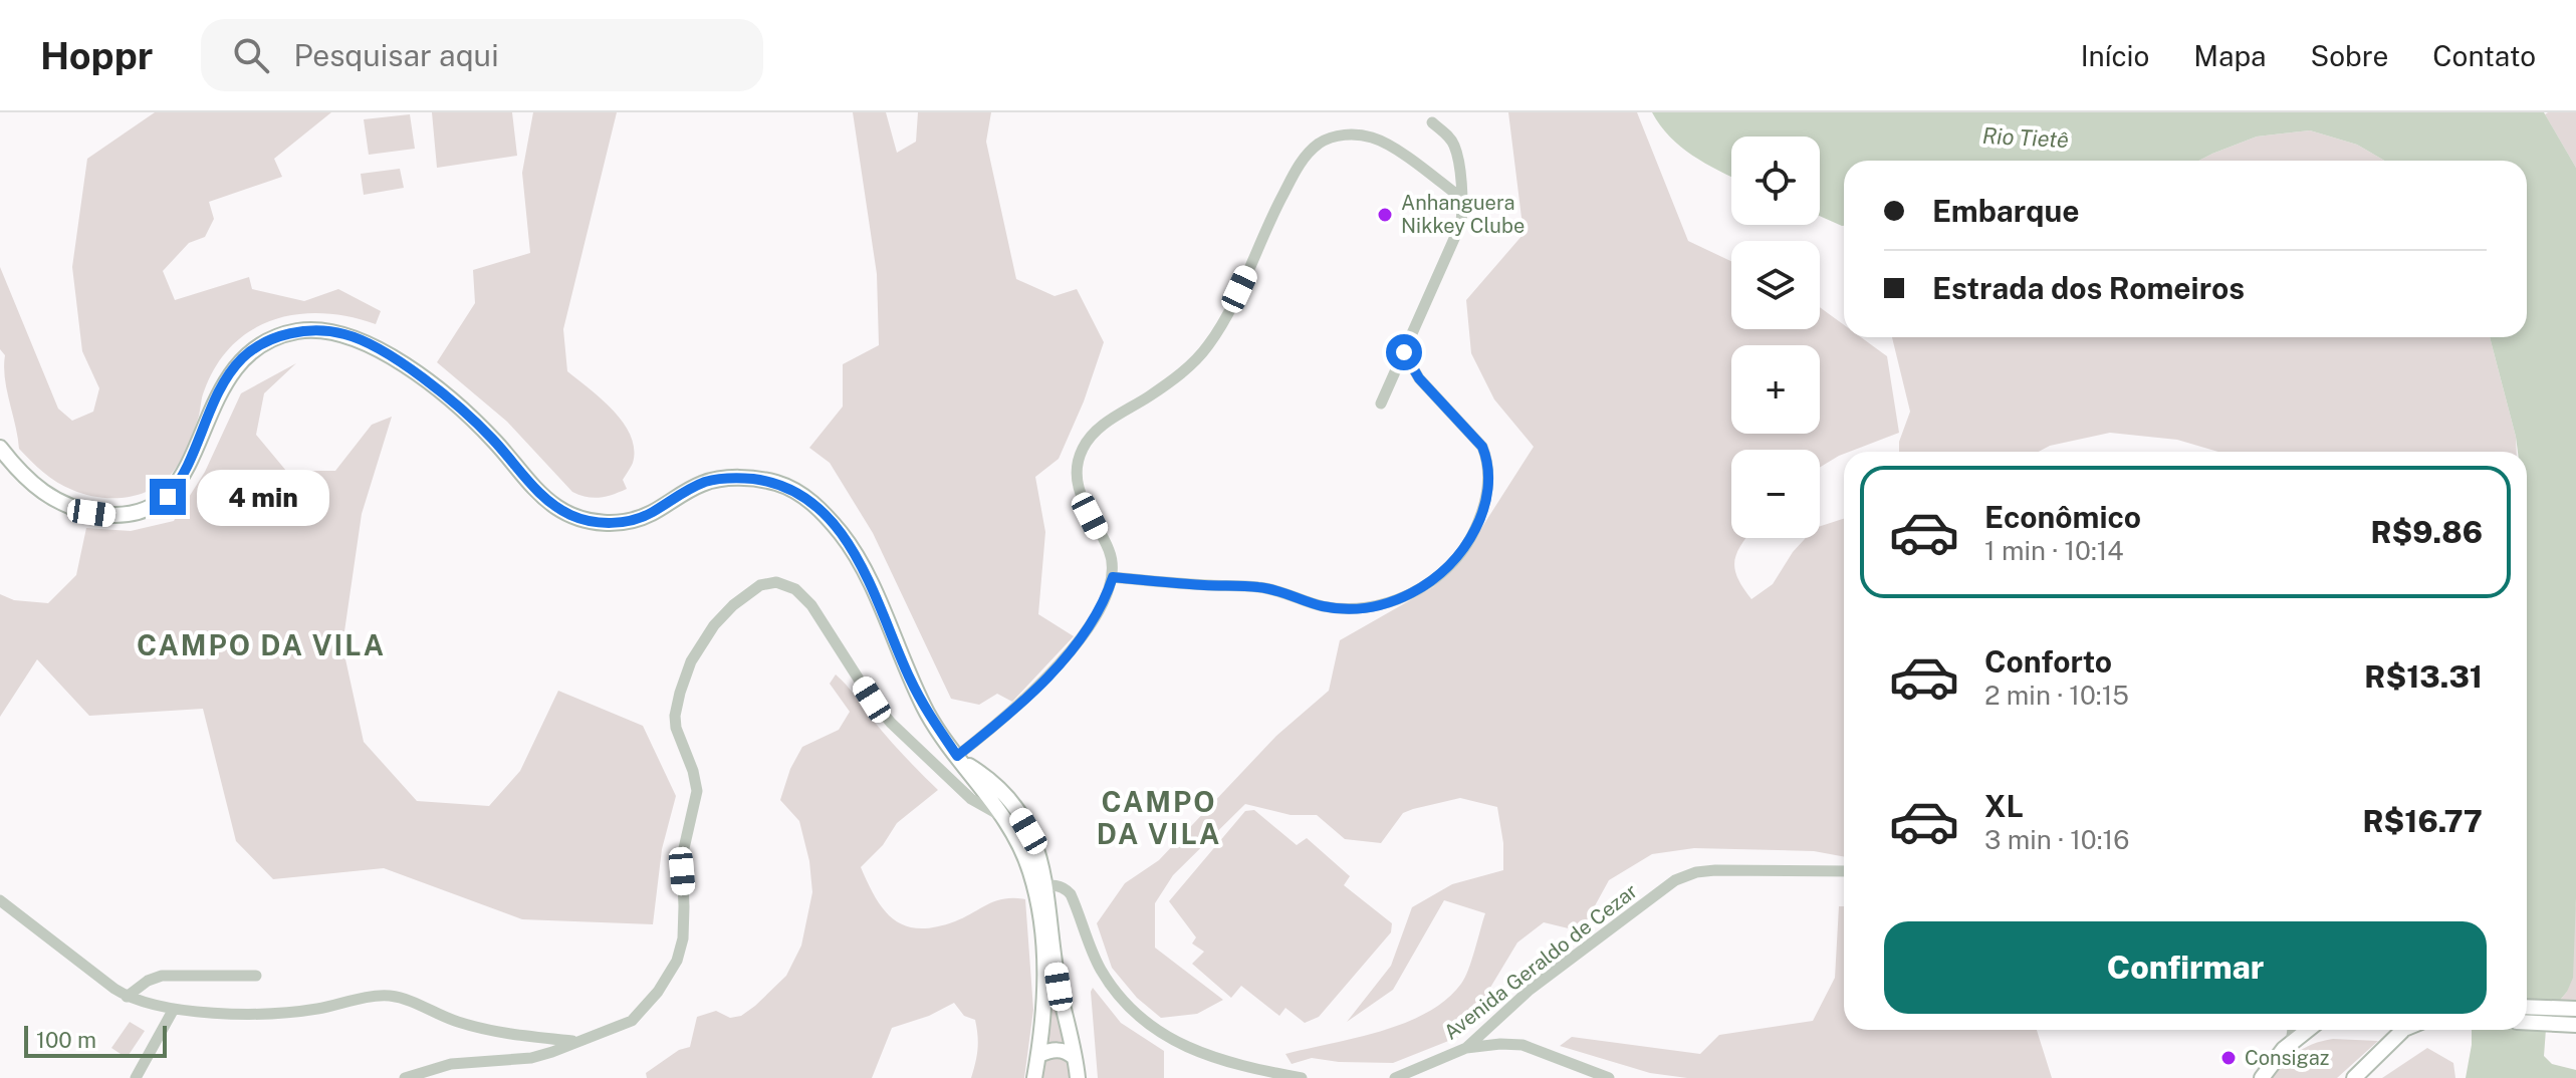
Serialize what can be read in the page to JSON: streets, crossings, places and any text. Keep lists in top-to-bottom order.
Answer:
{
  "streets": {
    "street": ["Avenida Geraldo de Cezar"]
  },
  "districts": ["CAMPO DA VILA", "CAMPO DA VILA"],
  "water": ["Rio Tietê"],
  "places": ["Anhanguera Nikkey Clube", "Consigaz"],
  "scale_bar": "100 m",
  "page": {
    "header": "Hoppr",
    "search": "Pesquisar aqui",
    "nav": [
      "Início",
      "Mapa",
      "Sobre",
      "Contato"
    ],
    "map_buttons": ["+", "−"],
    "banner": ["Embarque", "Estrada dos Romeiros"],
    "list": [
      {
        "name": "Econômico",
        "note": "1 min · 10:14",
        "value": "R$9.86"
      },
      {
        "name": "Conforto",
        "note": "2 min · 10:15",
        "value": "R$13.31"
      },
      {
        "name": "XL",
        "note": "3 min · 10:16",
        "value": "R$16.77"
      }
    ],
    "bubble": "4 min",
    "buttons": "Confirmar",
    "scale": "100 m"
  }
}
